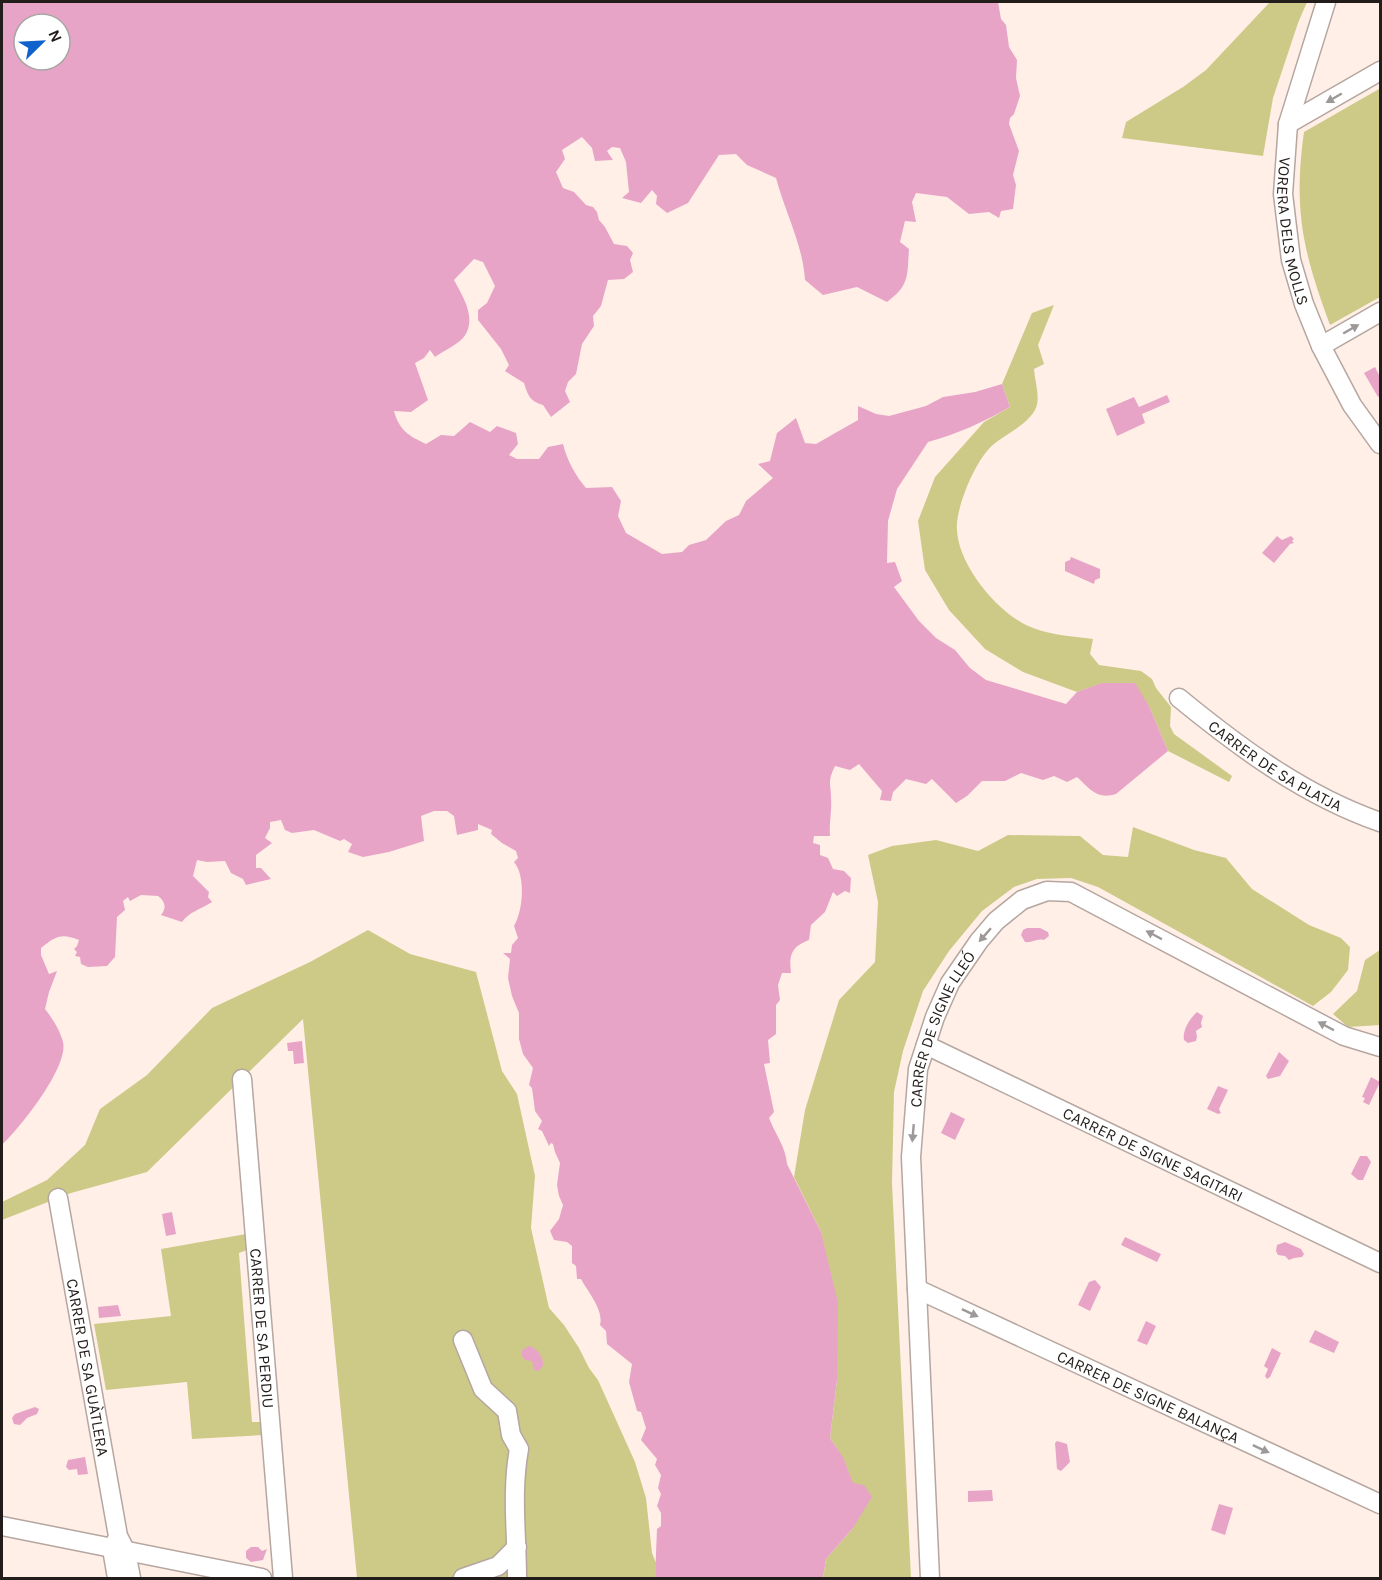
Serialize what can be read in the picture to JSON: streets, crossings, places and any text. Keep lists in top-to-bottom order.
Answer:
{
  "streets": {
    "street": [
      "VORERA DELS MOLLS",
      "CARRER DE SA PLATJA",
      "CARRER DE SIGNE LLEÓ",
      "CARRER DE SIGNE SAGITARI",
      "CARRER DE SA PERDIU",
      "CARRER DE SA GUÀTLERA",
      "CARRER DE SIGNE BALANÇA"
    ]
  },
  "crossings": [
    ["CARRER DE SIGNE LLEÓ", "CARRER DE SIGNE SAGITARI"],
    ["CARRER DE SIGNE LLEÓ", "CARRER DE SIGNE BALANÇA"]
  ],
  "one_way": ["CARRER DE SIGNE BALANÇA"],
  "north": "top right"
}
